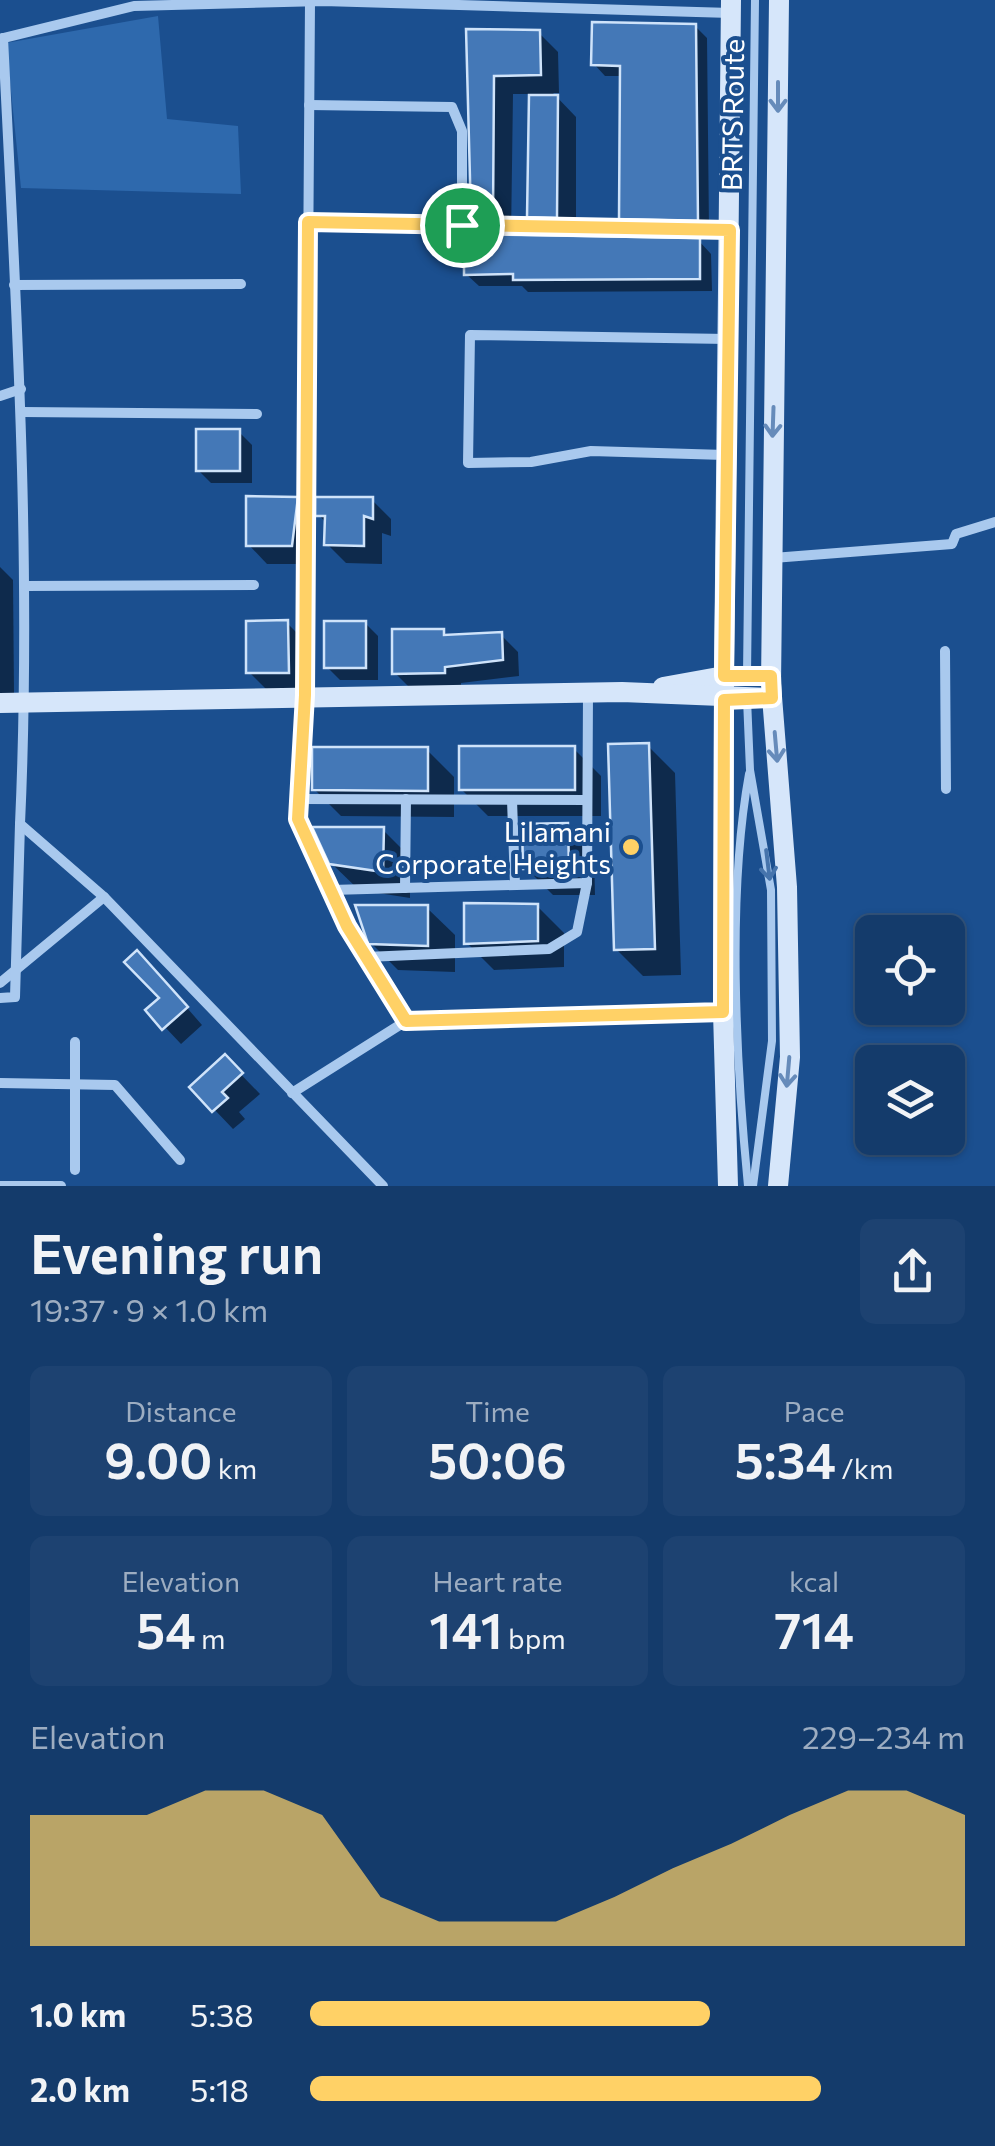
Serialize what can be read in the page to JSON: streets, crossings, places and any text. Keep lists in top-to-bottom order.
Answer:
{
  "streets": {
    "lane": ["BRTS Route"]
  },
  "places": ["Lilamani Corporate Heights"],
  "page": {
    "heading": ["Evening run", "19:37 · 9 × 1.0 km"],
    "stats": [
      ["Distance", "9.00 km"],
      ["Time", "50:06"],
      ["Pace", "5:34 /km"],
      ["Elevation", "54 m"],
      ["Heart rate", "141 bpm"],
      ["kcal", "714"]
    ],
    "chart": ["Elevation", "229–234 m"],
    "list": [
      {
        "name": "1.0 km",
        "note": "5:38"
      },
      {
        "name": "2.0 km",
        "note": "5:18"
      }
    ]
  }
}
